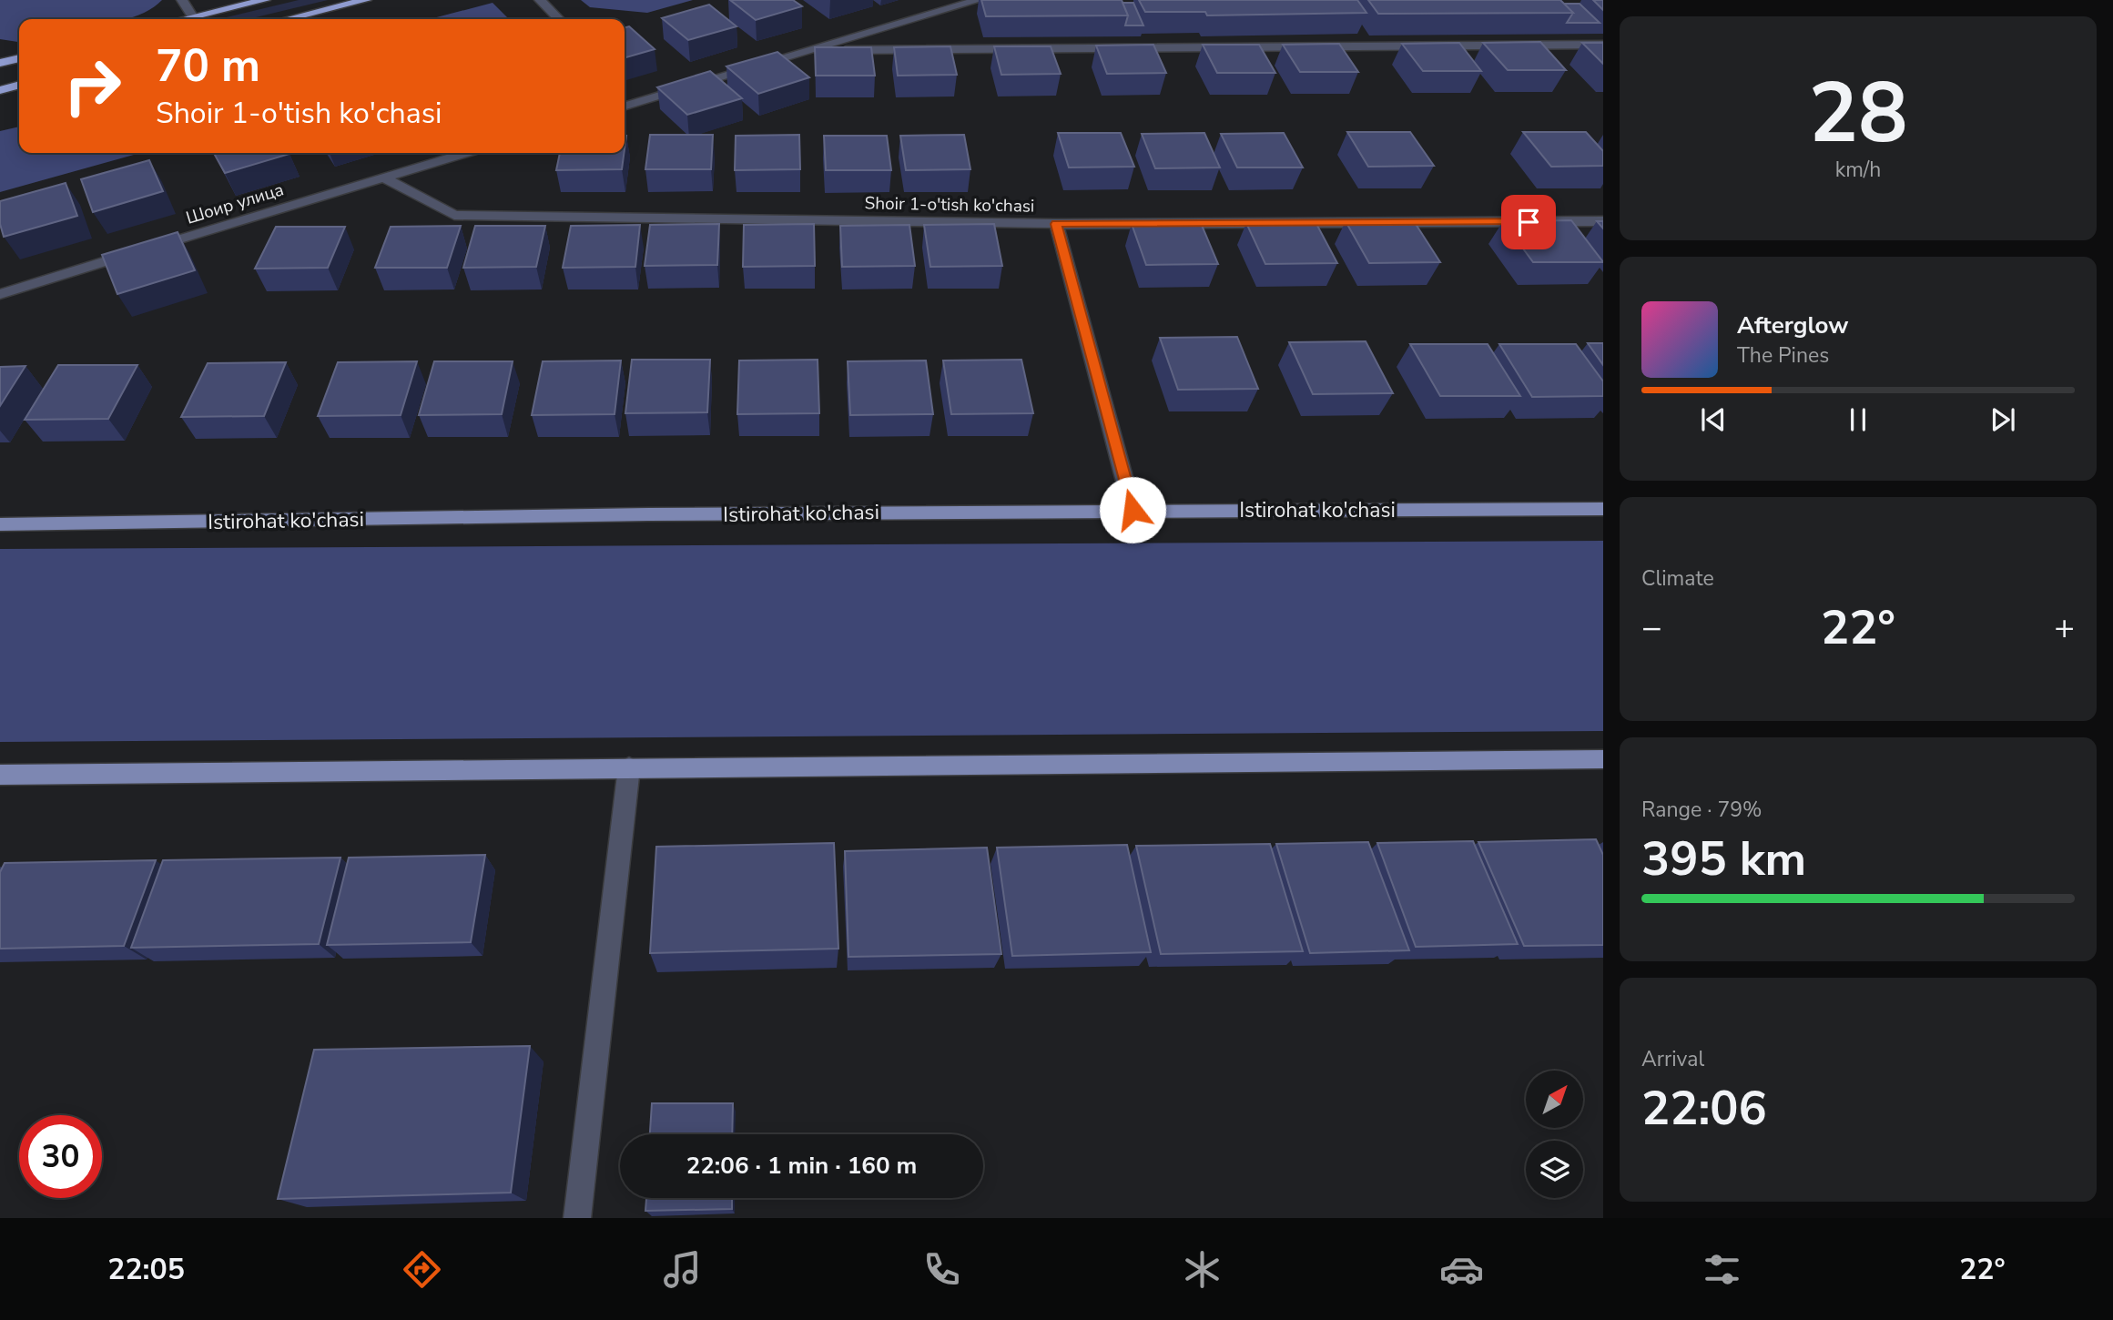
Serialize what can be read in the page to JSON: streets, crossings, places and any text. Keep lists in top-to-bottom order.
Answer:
{
  "streets": {
    "main road": ["Istirohat ko'chasi"],
    "street": ["Шоир улица", "Shoir 1-o'tish ko'chasi"]
  },
  "crossings": [
    ["Шоир улица", "Shoir 1-o'tish ko'chasi"]
  ],
  "north": "top right",
  "page": {
    "tile": [
      ["28", "km/h"],
      "Climate",
      ["Range · 79%", "395 km"],
      ["Arrival", "22:06"]
    ],
    "turn": ["70 m", "Shoir 1-o'tish ko'chasi"],
    "song": ["Afterglow", "The Pines"],
    "heat": ["−", "22°", "+"],
    "limit": "30",
    "trip": "22:06 · 1 min · 160 m",
    "tabs": ["22:05", "22°"]
  }
}
